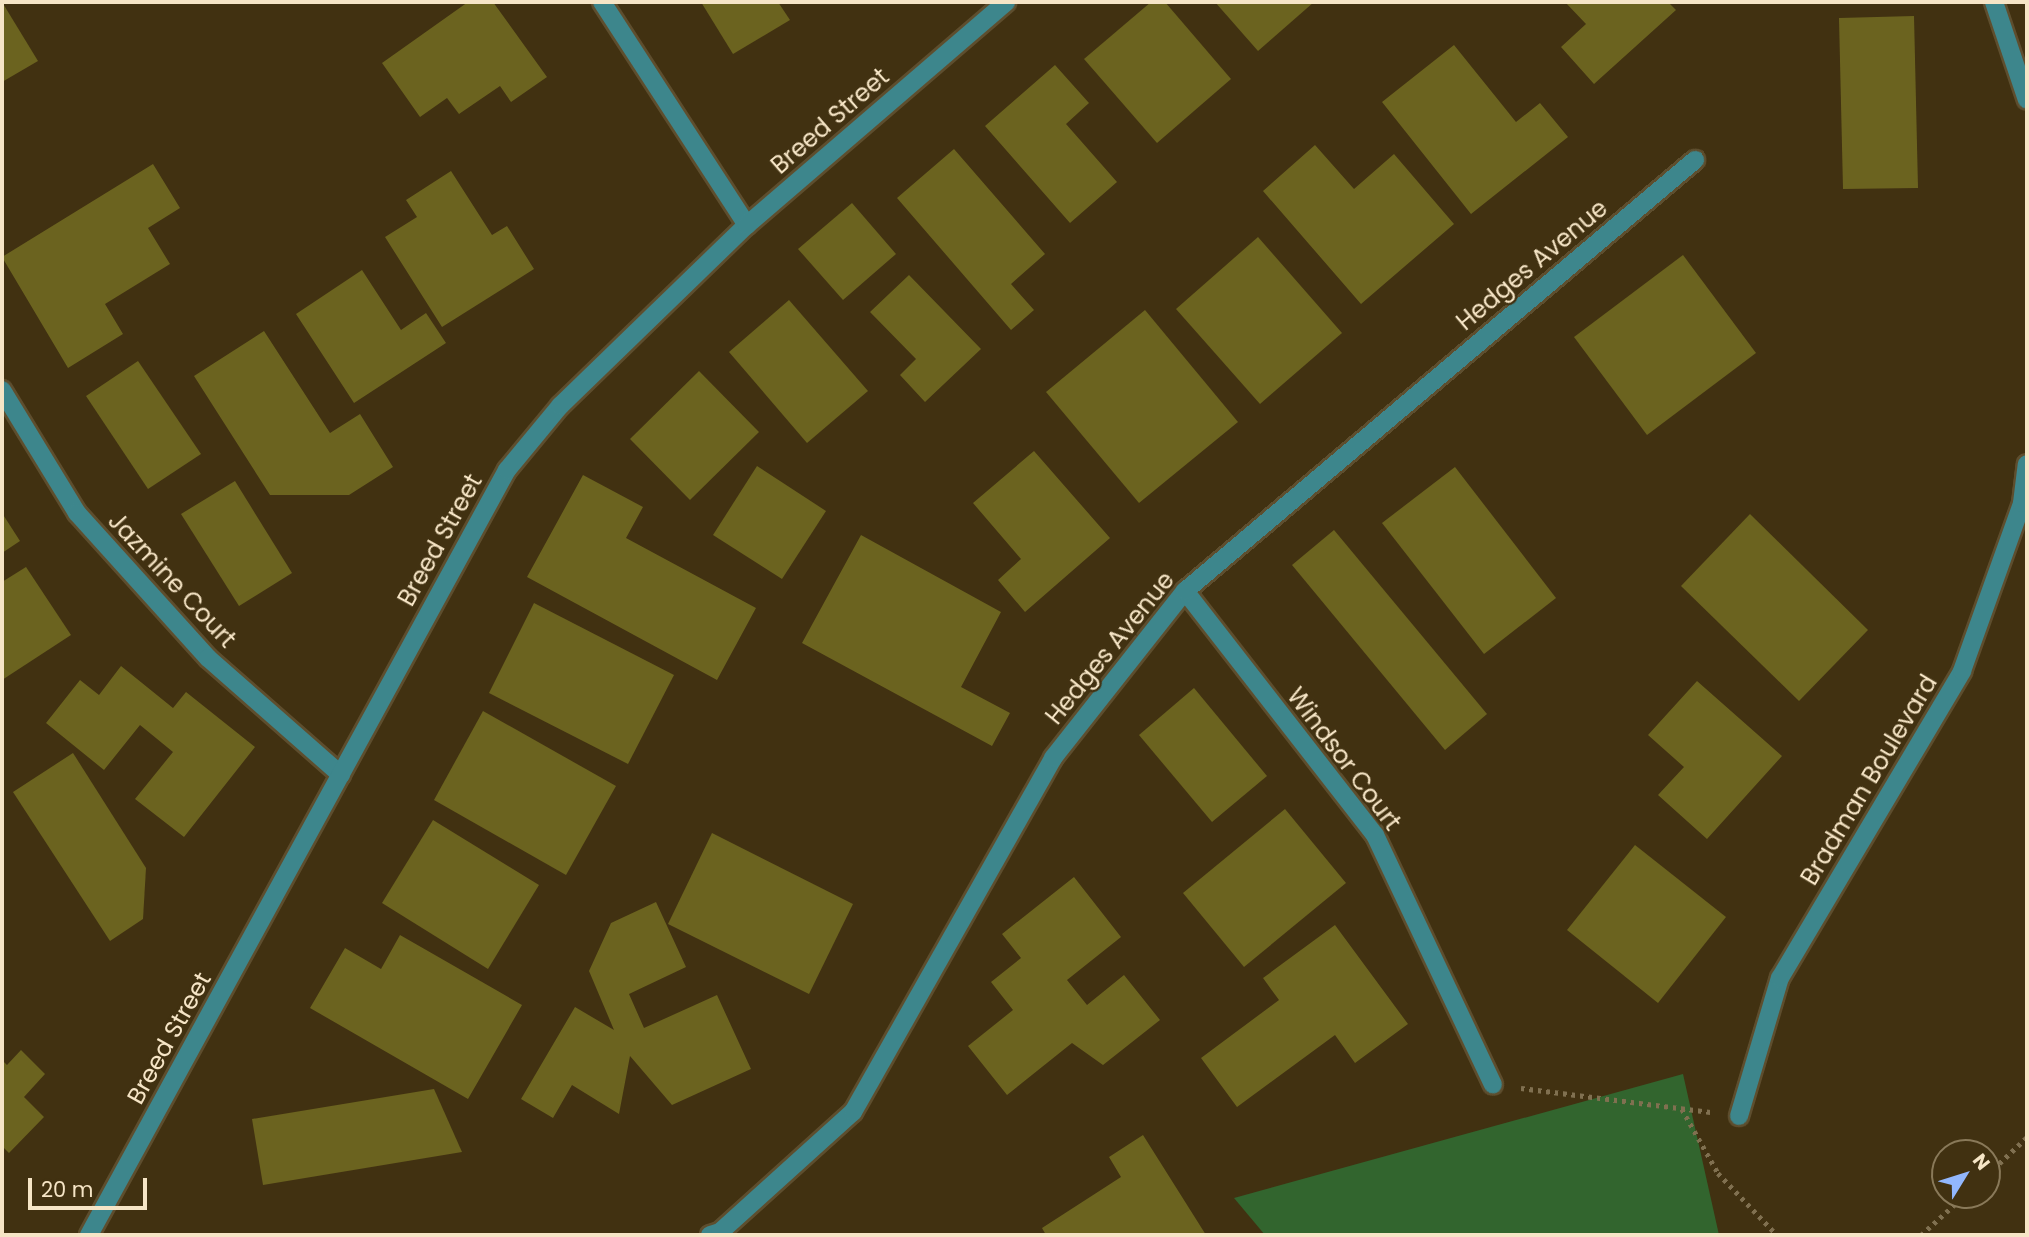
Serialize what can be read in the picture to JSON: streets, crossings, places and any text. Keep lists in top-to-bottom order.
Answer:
{
  "streets": {
    "street": [
      "Breed Street",
      "Hedges Avenue",
      "Jazmine Court",
      "Windsor Court",
      "Bradman Boulevard"
    ]
  },
  "crossings": [
    ["Breed Street", "Jazmine Court"],
    ["Hedges Avenue", "Windsor Court"]
  ],
  "scale_bar": "20 m",
  "north": "top right"
}
